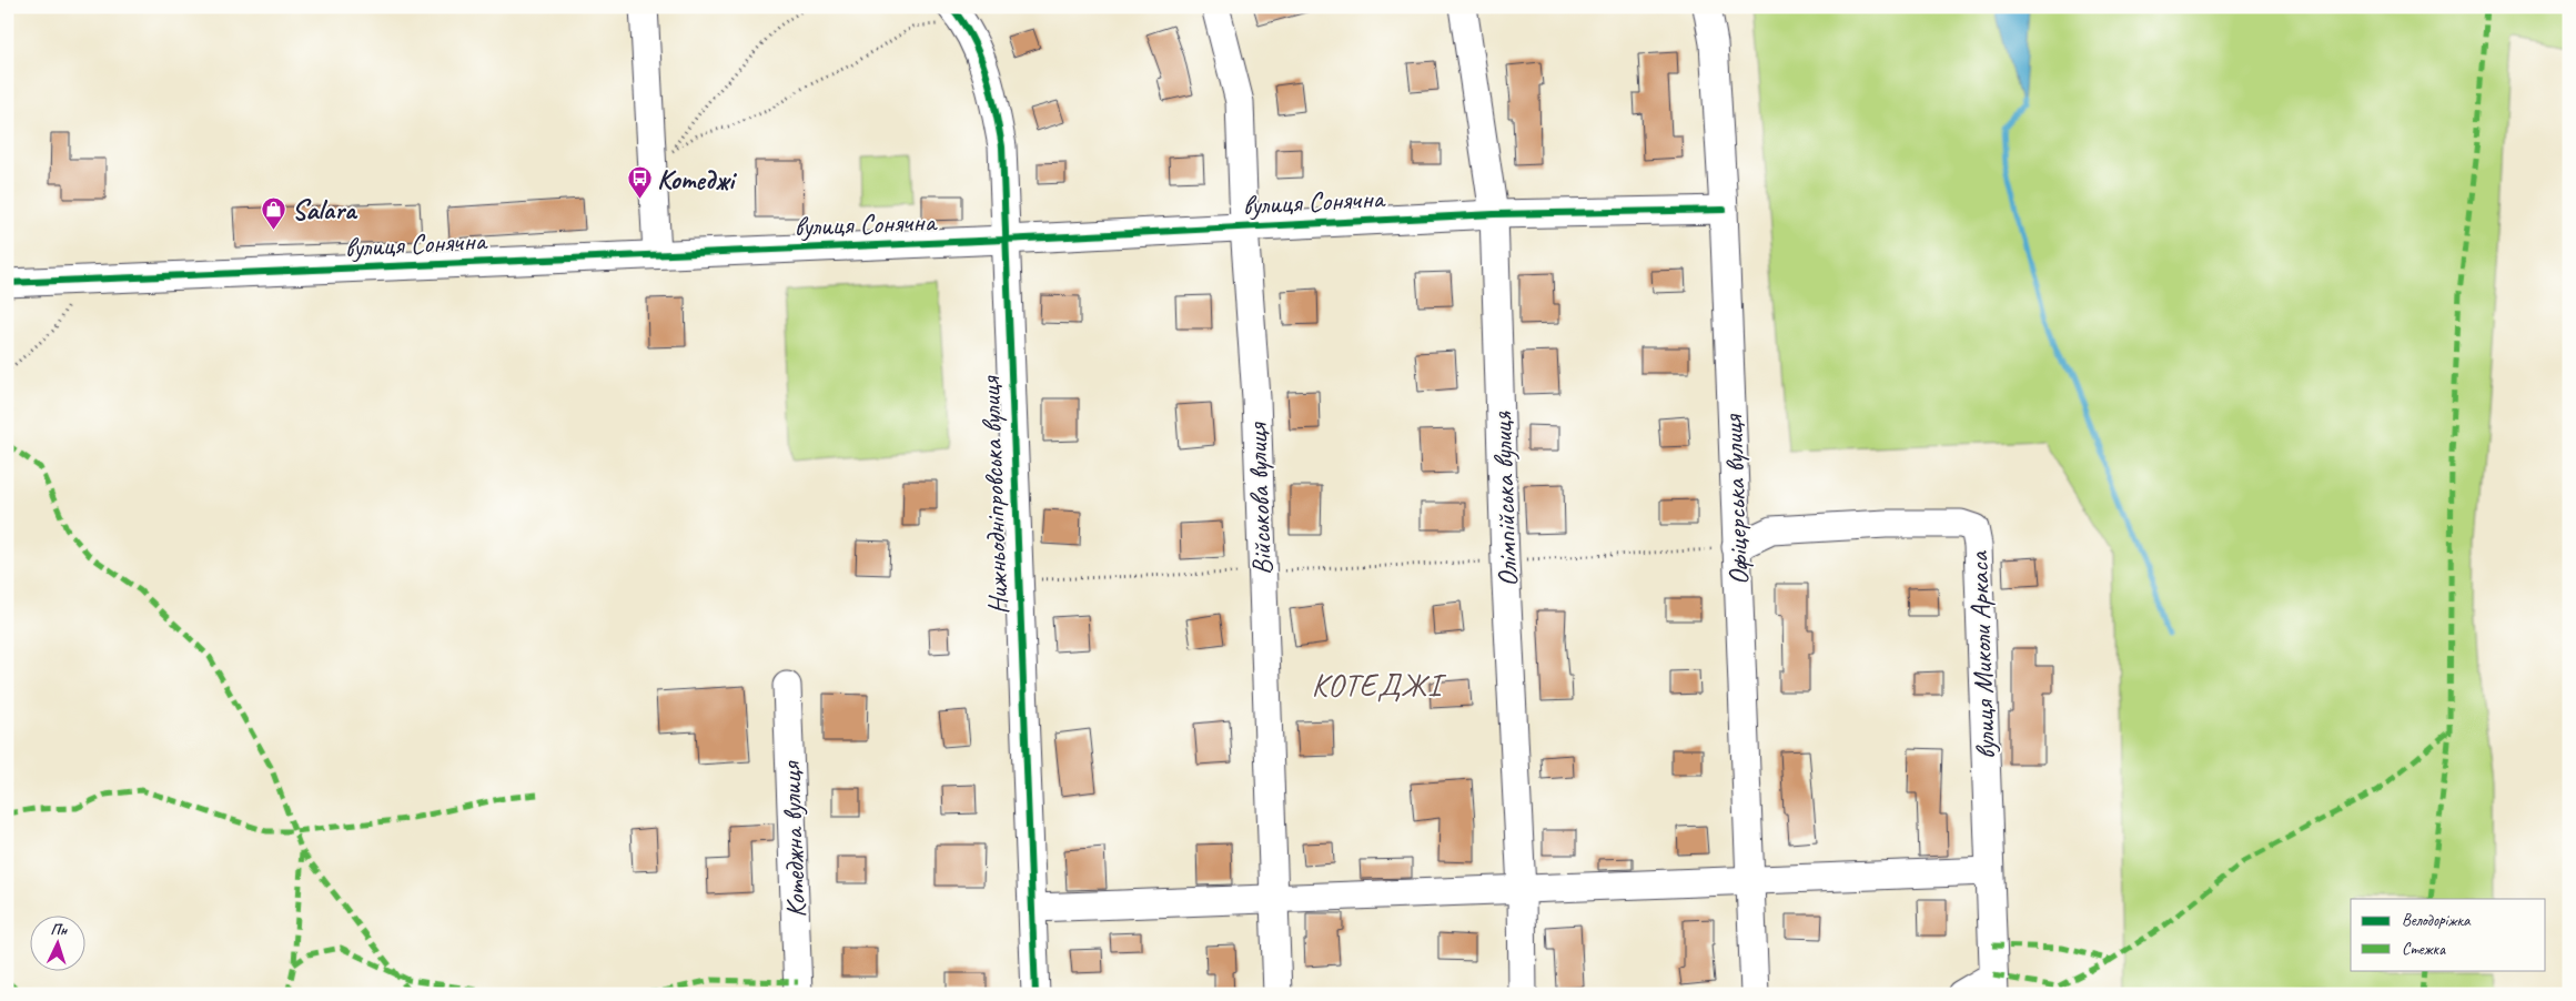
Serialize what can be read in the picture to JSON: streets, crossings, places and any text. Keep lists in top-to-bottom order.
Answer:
{
  "streets": {
    "street": [
      "вулиця Сонячна",
      "Нижньодніпровська вулиця",
      "Військова вулиця",
      "Олімпійська вулиця",
      "Офіцерська вулиця",
      "вулиця Миколи Аркаса",
      "Котеджна вулиця"
    ]
  },
  "crossings": [
    ["вулиця Сонячна", "Нижньодніпровська вулиця"],
    ["вулиця Сонячна", "Військова вулиця"],
    ["вулиця Сонячна", "Олімпійська вулиця"],
    ["вулиця Сонячна", "Офіцерська вулиця"],
    ["Офіцерська вулиця", "вулиця Миколи Аркаса"]
  ],
  "districts": ["КОТЕДЖІ"],
  "places": {
    "bus stop": ["Котеджі"],
    "shop": ["Salara"]
  },
  "legend": ["Велодоріжка", "Стежка"],
  "north": "top"
}
